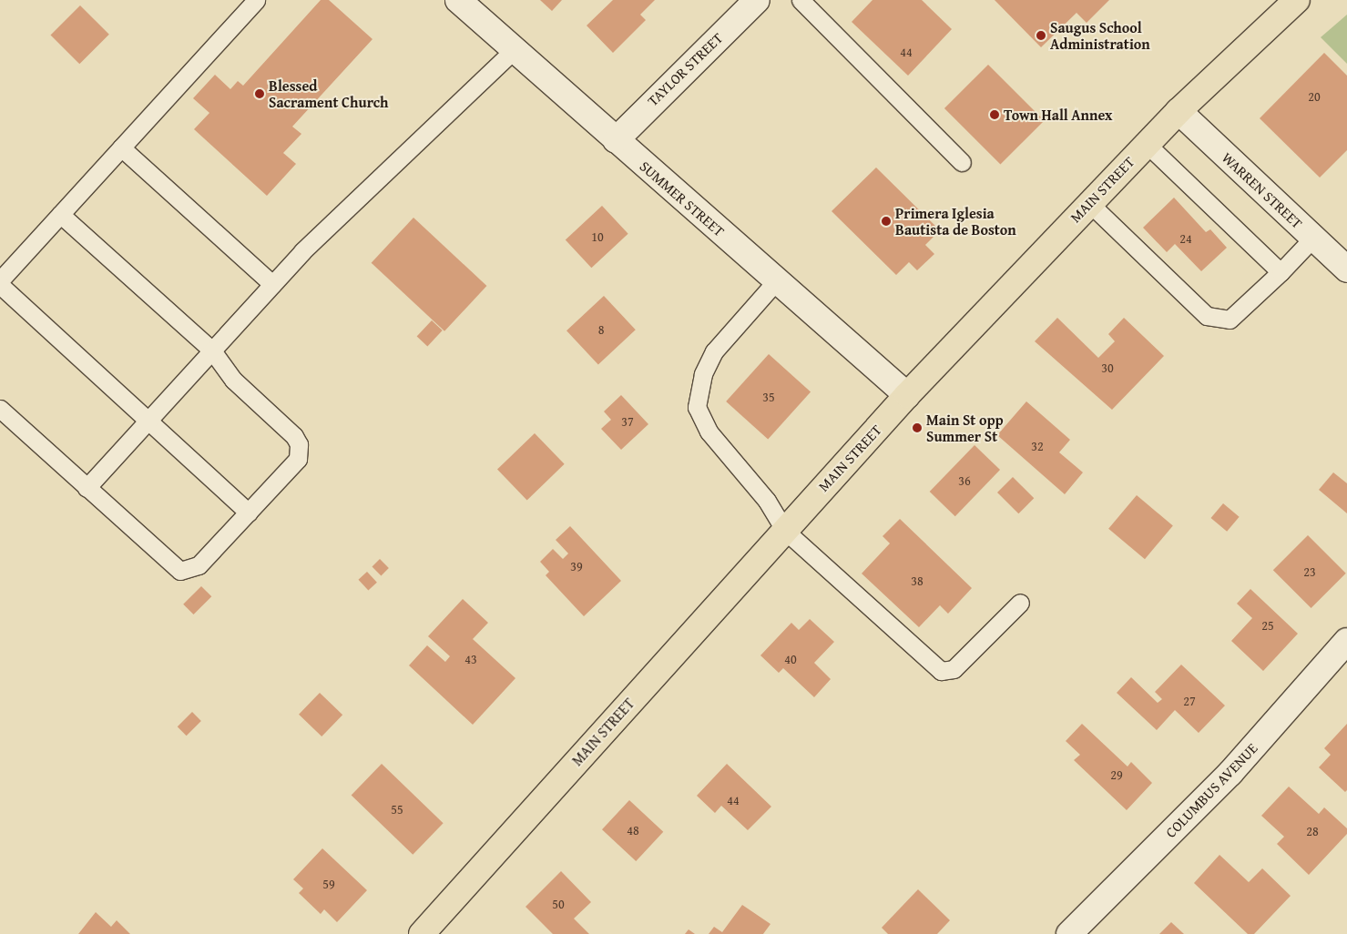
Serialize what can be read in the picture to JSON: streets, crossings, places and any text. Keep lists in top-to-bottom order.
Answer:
{
  "streets": {
    "main road": ["MAIN STREET"],
    "street": [
      "TAYLOR STREET",
      "WARREN STREET",
      "SUMMER STREET",
      "COLUMBUS AVENUE"
    ]
  },
  "crossings": [
    ["TAYLOR STREET", "SUMMER STREET"],
    ["MAIN STREET", "WARREN STREET"],
    ["MAIN STREET", "SUMMER STREET"]
  ],
  "places": [
    "Saugus School Administration",
    "Blessed Sacrament Church",
    "Town Hall Annex",
    "Primera Iglesia Bautista de Boston",
    "Main St opp Summer St"
  ],
  "house_numbers": [
    "44",
    "20",
    "10",
    "24",
    "8",
    "30",
    "35",
    "37",
    "32",
    "36",
    "39",
    "23",
    "38",
    "25",
    "43",
    "40",
    "27",
    "29",
    "44",
    "55",
    "48",
    "28",
    "59",
    "50"
  ]
}
